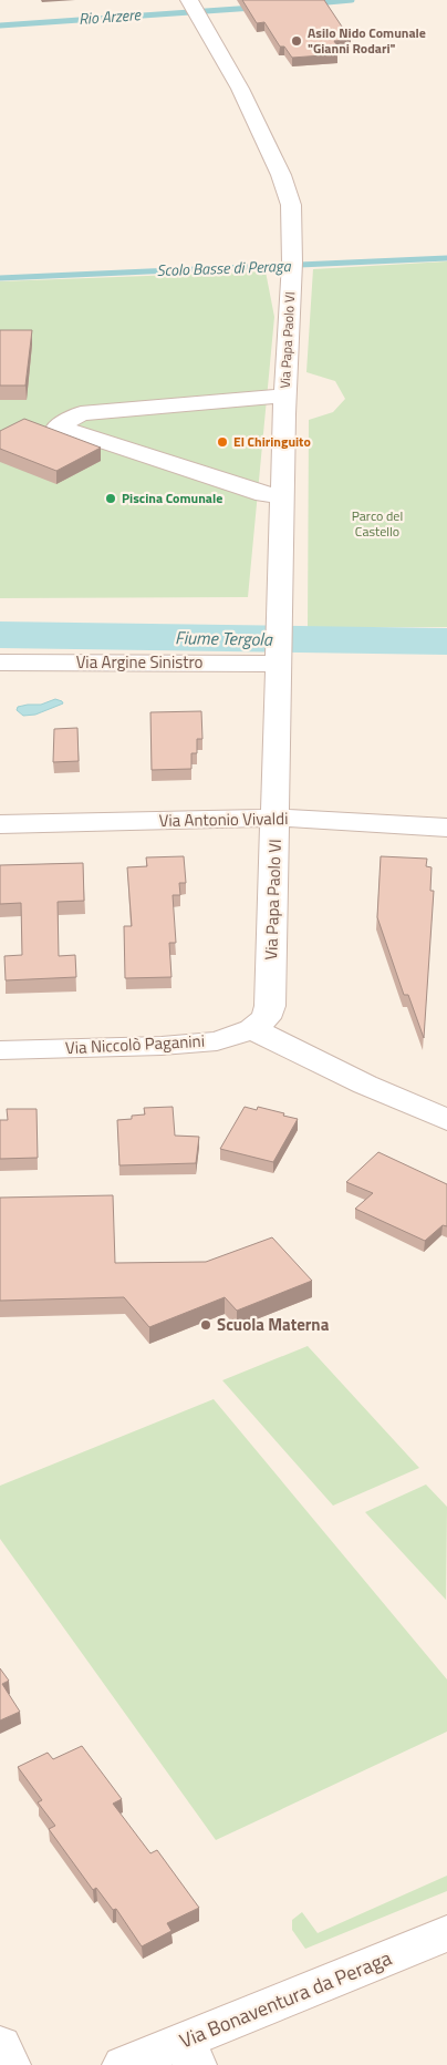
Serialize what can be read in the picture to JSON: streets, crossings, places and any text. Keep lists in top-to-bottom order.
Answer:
{
  "streets": {
    "street": [
      "Via Papa Paolo VI",
      "Via Argine Sinistro",
      "Via Antonio Vivaldi",
      "Via Niccolò Paganini",
      "Via Bonaventura da Peraga"
    ]
  },
  "crossings": [
    ["Via Papa Paolo VI", "Via Argine Sinistro"],
    ["Via Papa Paolo VI", "Via Antonio Vivaldi"],
    ["Via Papa Paolo VI", "Via Niccolò Paganini"]
  ],
  "water": ["Rio Arzere", "Scolo Basse di Peraga", "Fiume Tergola"],
  "parks": ["Parco del Castello"],
  "places": [
    "Asilo Nido Comunale \"Gianni Rodari\"",
    "El Chiringuito",
    "Piscina Comunale",
    "Scuola Materna"
  ]
}
